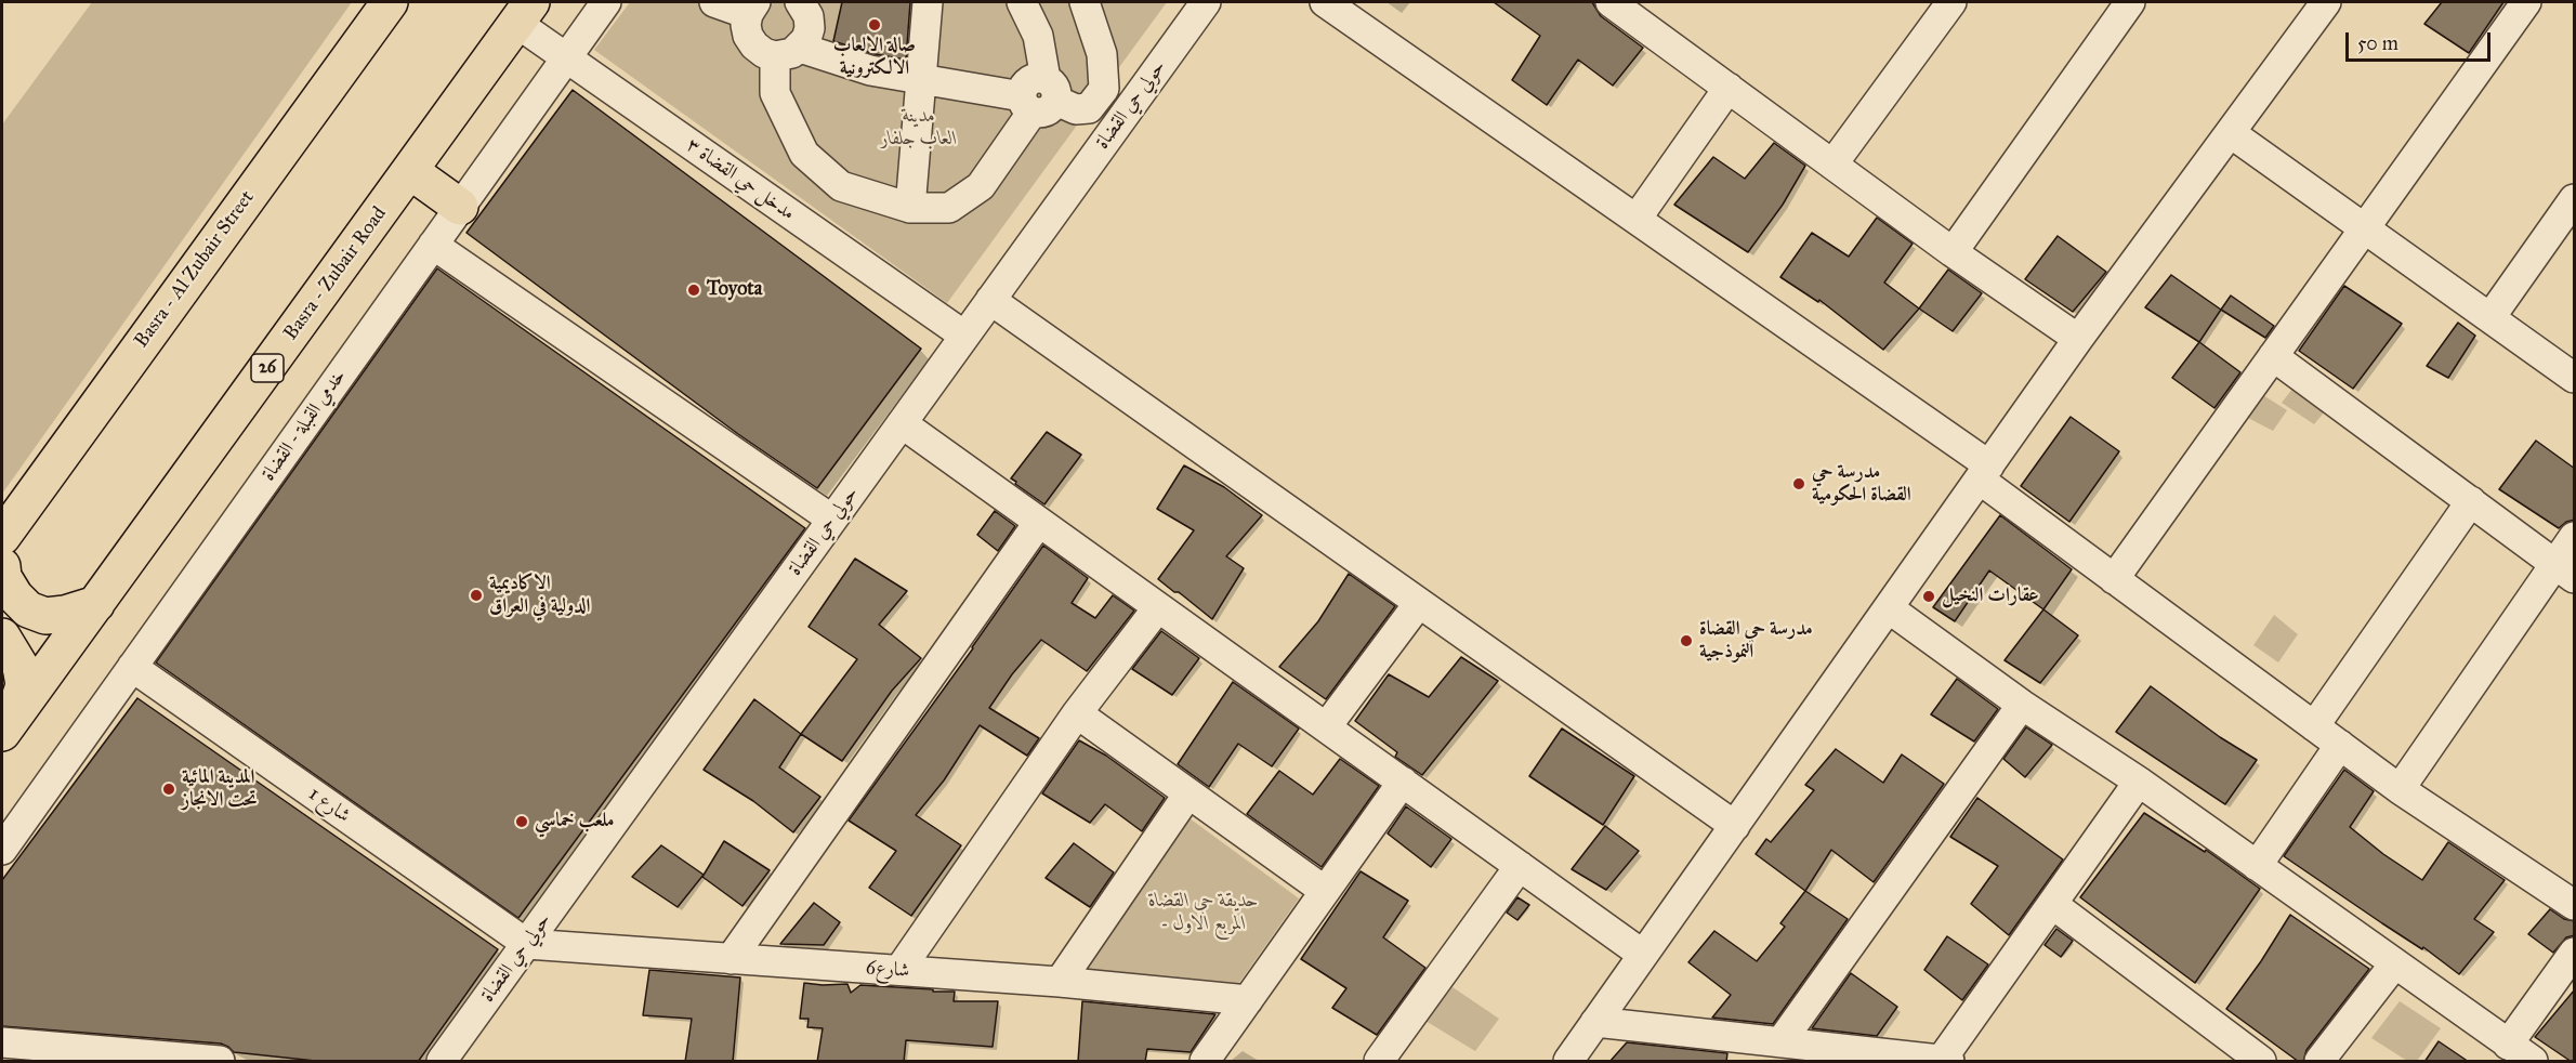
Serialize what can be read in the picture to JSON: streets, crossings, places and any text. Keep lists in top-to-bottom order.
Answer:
{
  "streets": {
    "highway": ["Basra - Al Zubair Street", "Basra - Zubair Road", "26"],
    "street": [
      "حولي حي القضاة",
      "مدخل حي القضاة ٣",
      "خدمي القبلة - القضاة",
      "شارع 1",
      "شارع6"
    ]
  },
  "crossings": [
    ["حولي حي القضاة", "مدخل حي القضاة ٣"],
    ["حولي حي القضاة", "شارع 1"],
    ["حولي حي القضاة", "شارع6"],
    ["مدخل حي القضاة ٣", "Basra - Zubair Road"],
    ["مدخل حي القضاة ٣", "خدمي القبلة - القضاة"],
    ["خدمي القبلة - القضاة", "شارع 1"],
    ["شارع 1", "شارع6"]
  ],
  "parks": ["مدينة العاب جلفار", "حديقة حي القضاة - المربع الاول"],
  "places": [
    "صالة الالعاب الالكترونية",
    "Toyota",
    "مدرسة حي القضاة الحكومية",
    "الاكاديمية الدولية في العراق",
    "عقارات النخيل",
    "مدرسة حي القضاة النموذجية",
    "المدينة المائية تحت الانجاز",
    "ملعب خماسي"
  ],
  "scale_bar": "50 m"
}
